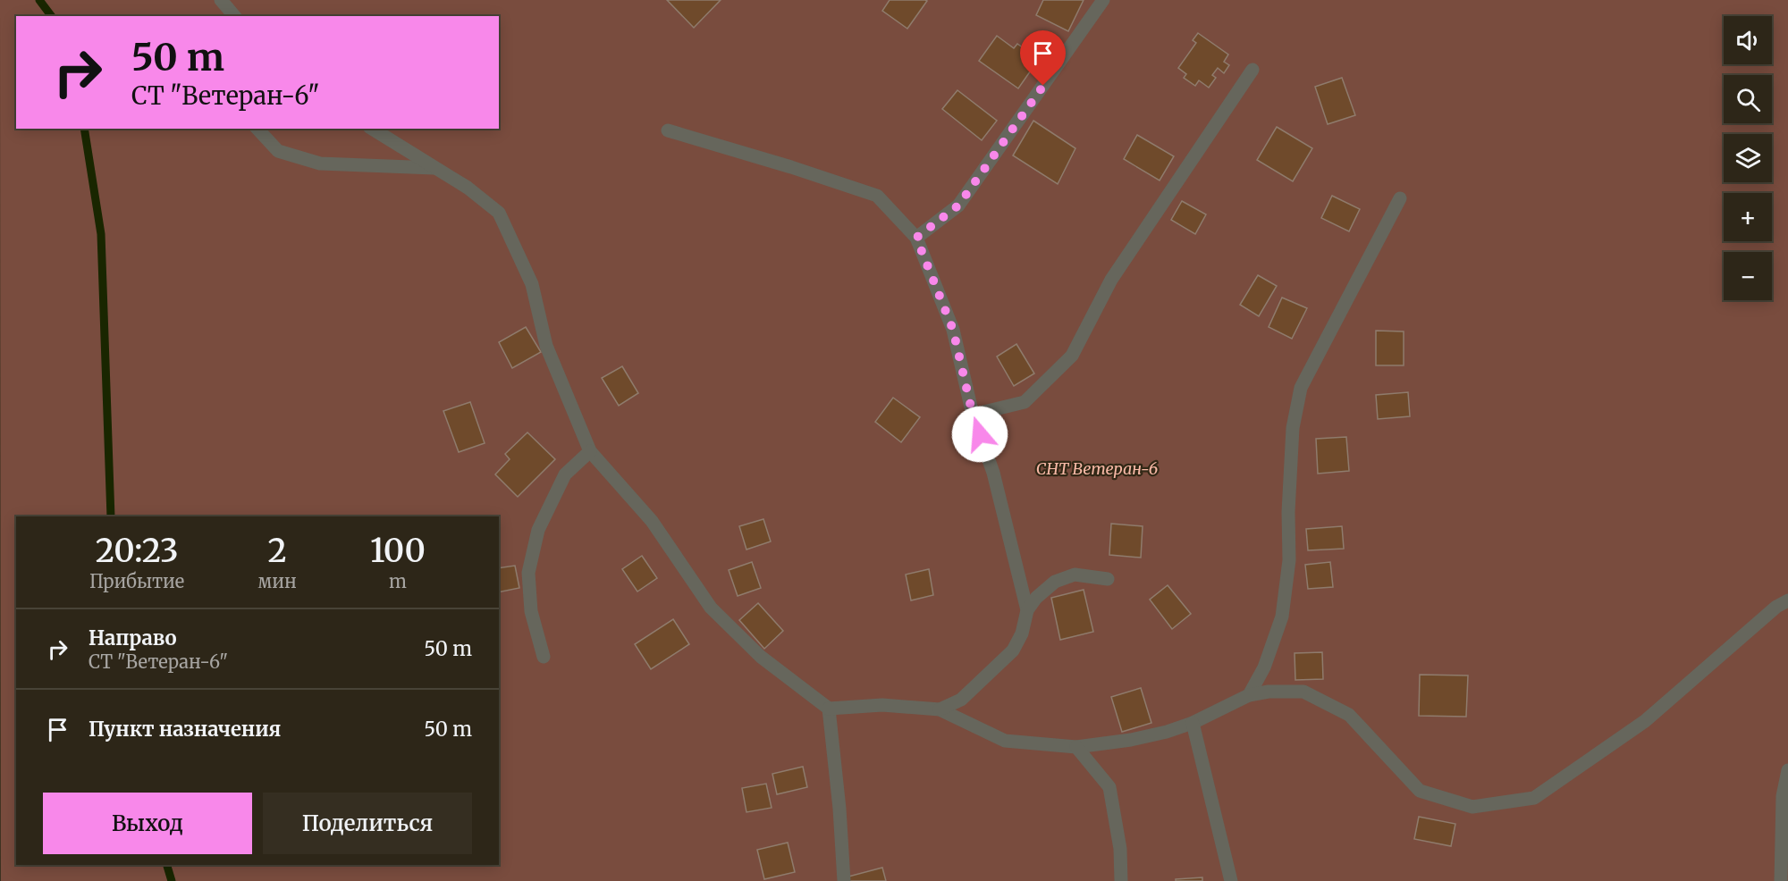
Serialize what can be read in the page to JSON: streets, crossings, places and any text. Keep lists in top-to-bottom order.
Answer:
{
  "parks": ["СНТ Ветеран-6"],
  "page": {
    "map_buttons": ["+", "−"],
    "turn": ["50 m", "СТ \"Ветеран-6\""],
    "eta": [
      "20:23",
      "Прибытие",
      "2",
      "мин",
      "100",
      "m"
    ],
    "list": [
      {
        "name": "Направо",
        "note": "СТ \"Ветеран-6\"",
        "value": "50 m"
      },
      {
        "name": "Пункт назначения",
        "value": "50 m"
      }
    ],
    "buttons": ["Выход", "Поделиться"]
  }
}
